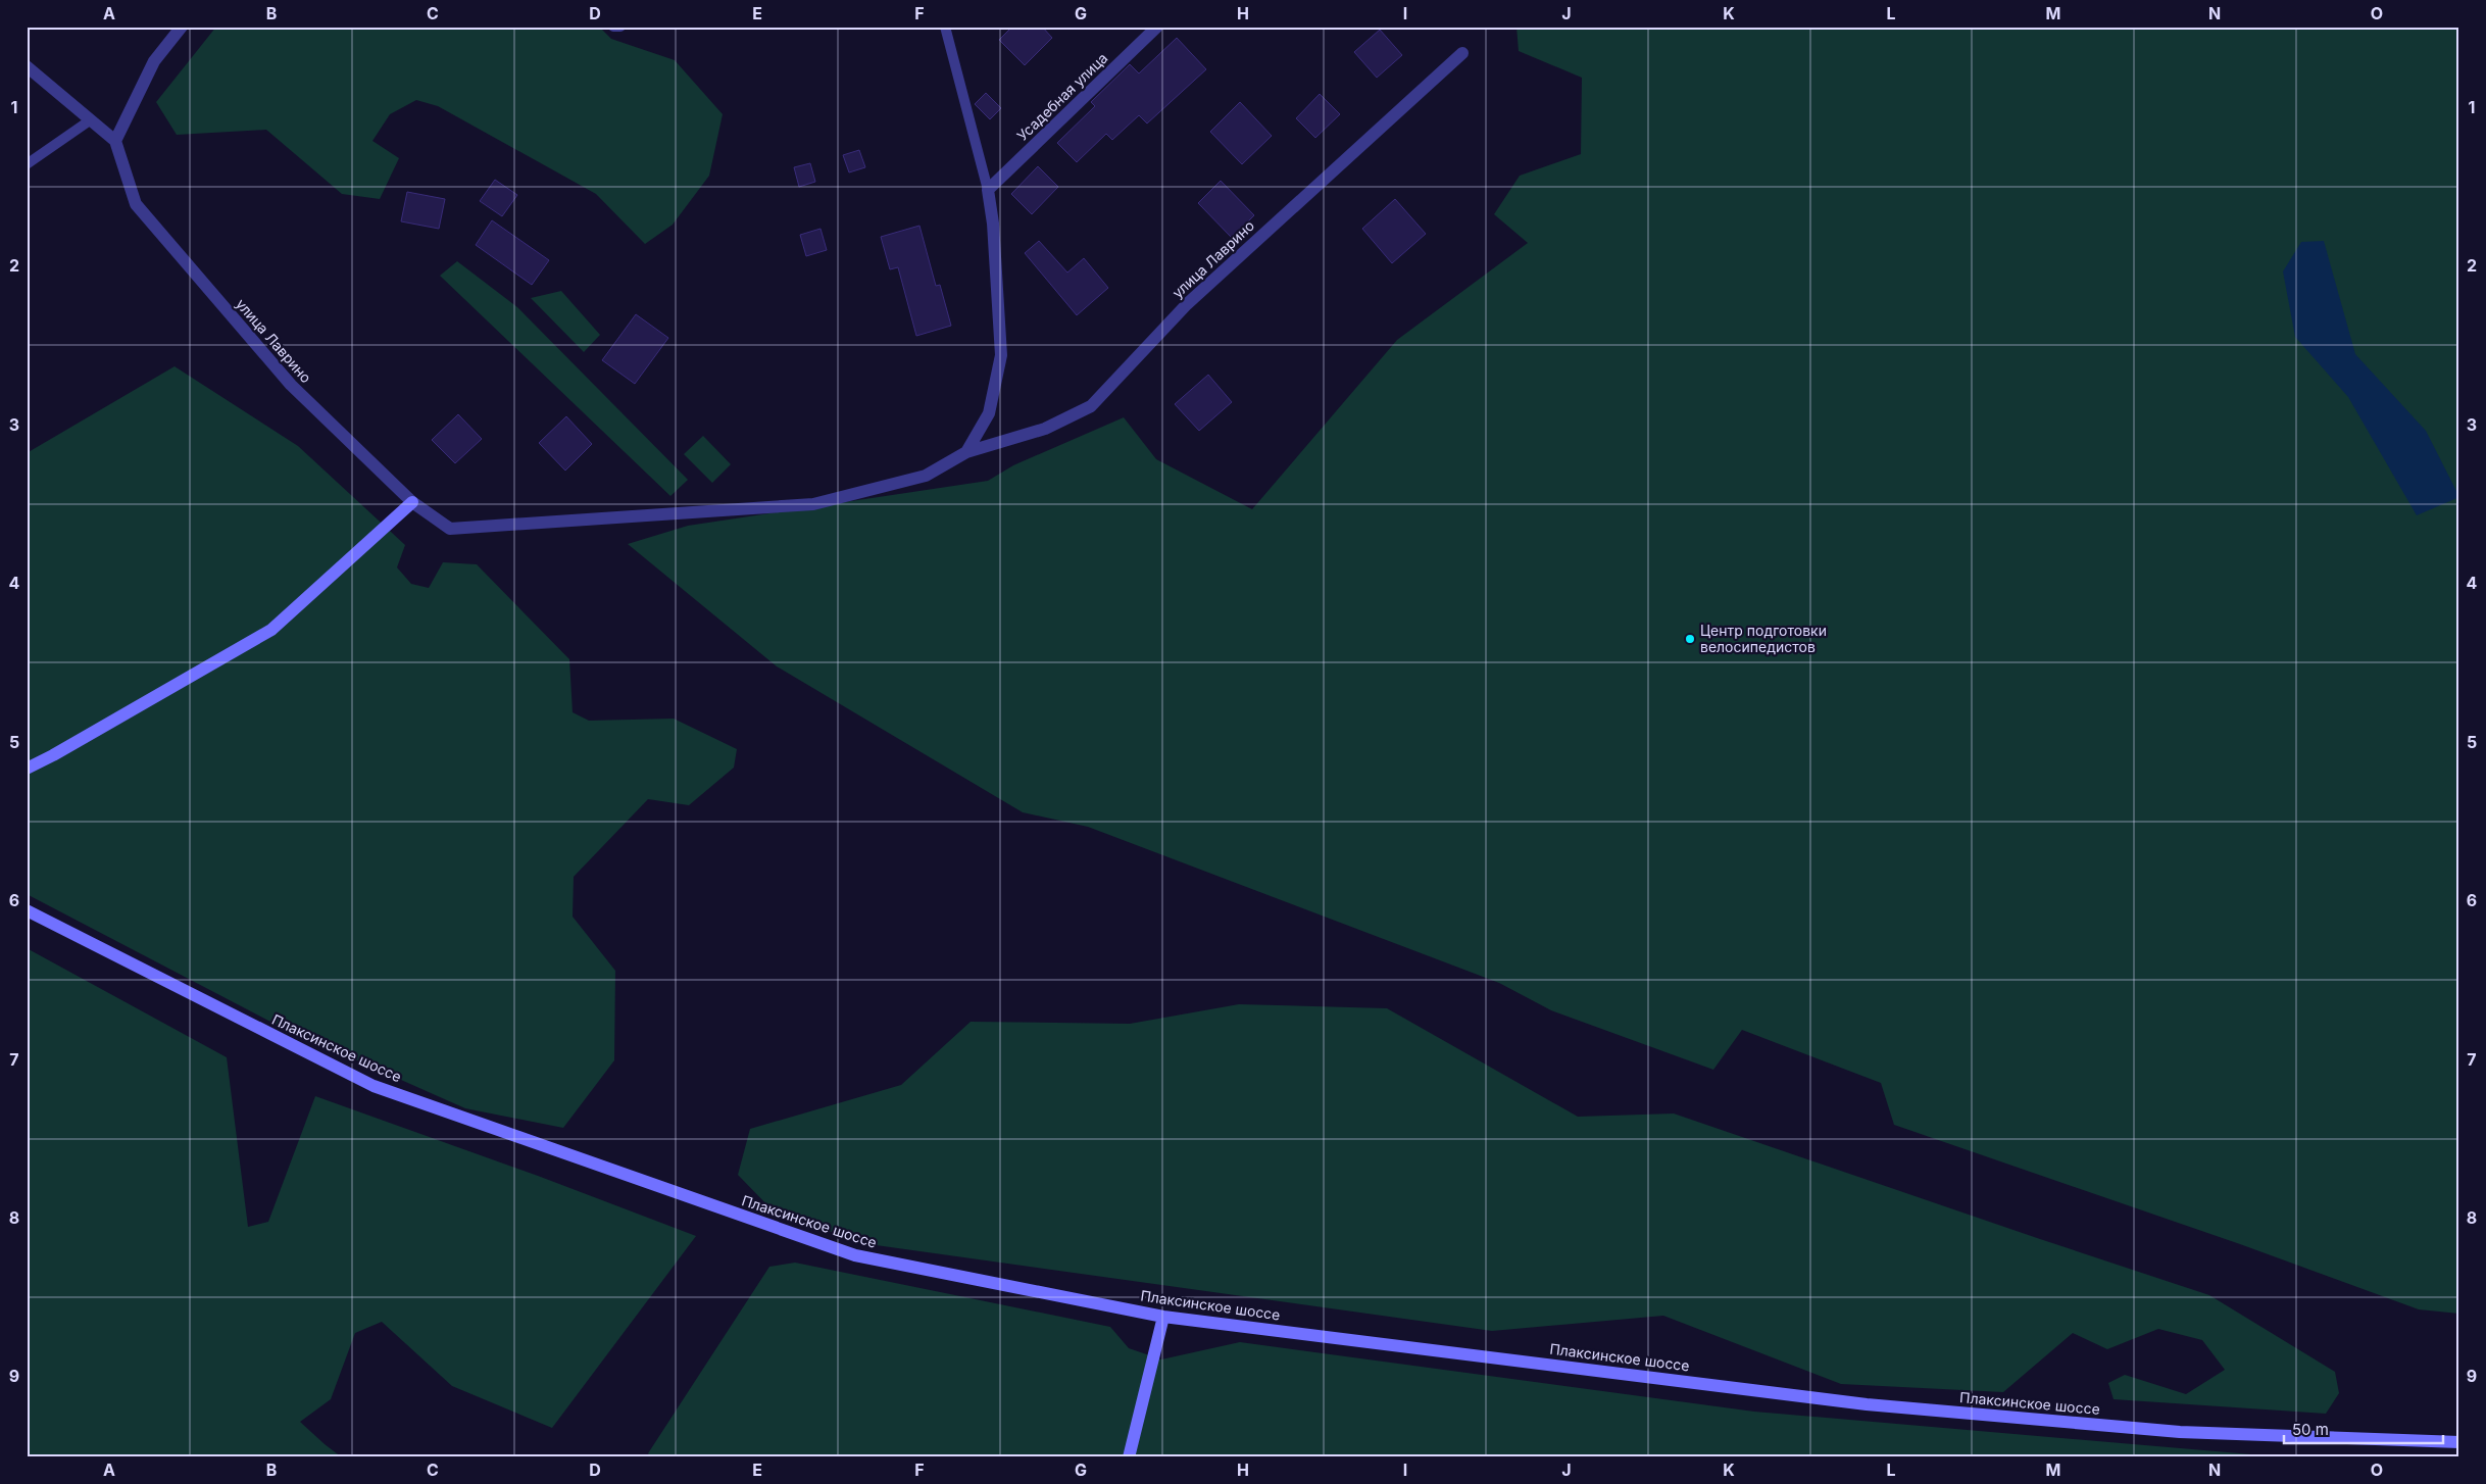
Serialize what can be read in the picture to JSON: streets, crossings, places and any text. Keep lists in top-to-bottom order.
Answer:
{
  "streets": {
    "main road": ["Плаксинское шоссе"],
    "street": ["Усадебная улица", "улица Лаврино"]
  },
  "places": ["Центр подготовки велосипедистов"],
  "scale_bar": "50 m",
  "grid": {
    "columns": [
      "A",
      "B",
      "C",
      "D",
      "E",
      "F",
      "G",
      "H",
      "I",
      "J",
      "K",
      "L",
      "M",
      "N",
      "O"
    ],
    "rows": [
      "1",
      "2",
      "3",
      "4",
      "5",
      "6",
      "7",
      "8",
      "9"
    ]
  }
}
